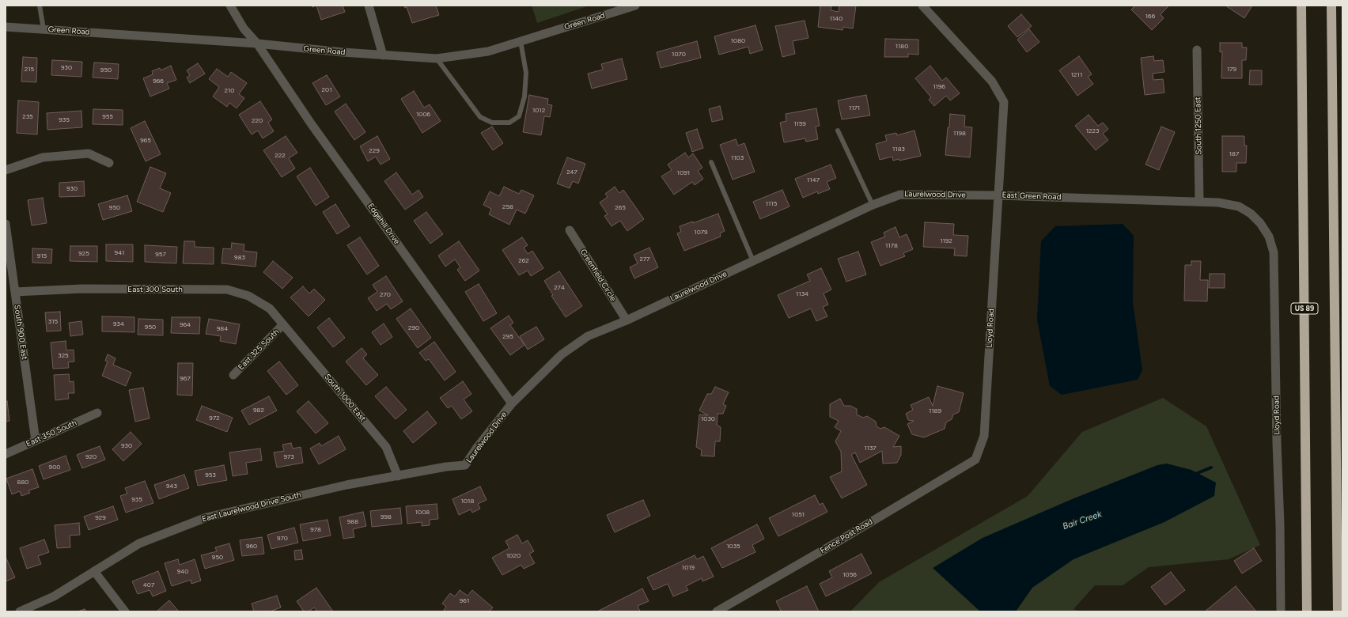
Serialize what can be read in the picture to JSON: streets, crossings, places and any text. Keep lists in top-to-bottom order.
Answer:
{
  "streets": {
    "highway": ["US 89"],
    "street": [
      "Green Road",
      "South 1250 East",
      "Laurelwood Drive",
      "East Green Road",
      "Edgehill Drive",
      "Greenfield Circle",
      "East 300 South",
      "Lloyd Road",
      "South 900 East",
      "East 325 South",
      "South 1000 East",
      "East 350 South",
      "East Laurelwood Drive South",
      "Fence Post Road"
    ]
  },
  "crossings": [
    ["Green Road", "Edgehill Drive"],
    ["South 1250 East", "East Green Road"],
    ["Laurelwood Drive", "East Green Road"],
    ["Laurelwood Drive", "Edgehill Drive"],
    ["Laurelwood Drive", "Greenfield Circle"],
    ["Laurelwood Drive", "Lloyd Road"],
    ["Laurelwood Drive", "East Laurelwood Drive South"],
    ["East Green Road", "Lloyd Road"],
    ["East 300 South", "South 900 East"],
    ["East 300 South", "East 325 South"],
    ["East 300 South", "South 1000 East"],
    ["Lloyd Road", "Fence Post Road"],
    ["South 900 East", "East 350 South"],
    ["East 325 South", "South 1000 East"],
    ["South 1000 East", "East Laurelwood Drive South"]
  ],
  "water": ["Bair Creek"],
  "house_numbers": [
    "166",
    "1140",
    "1080",
    "1180",
    "1070",
    "930",
    "215",
    "179",
    "950",
    "1211",
    "966",
    "1196",
    "201",
    "210",
    "1171",
    "1012",
    "1006",
    "235",
    "955",
    "935",
    "220",
    "1159",
    "1223",
    "1198",
    "965",
    "1183",
    "229",
    "187",
    "222",
    "1103",
    "247",
    "1091",
    "1147",
    "930",
    "1115",
    "258",
    "950",
    "265",
    "1079",
    "1192",
    "1178",
    "941",
    "925",
    "957",
    "915",
    "983",
    "277",
    "262",
    "274",
    "1134",
    "270",
    "315",
    "934",
    "964",
    "950",
    "290",
    "984",
    "295",
    "325",
    "967",
    "982",
    "1189",
    "972",
    "1030",
    "930",
    "1137",
    "920",
    "973",
    "900",
    "953",
    "880",
    "943",
    "935",
    "1018",
    "1008",
    "1051",
    "998",
    "929",
    "988",
    "978",
    "970",
    "960",
    "1035",
    "1020",
    "950",
    "1019",
    "940",
    "1056",
    "407",
    "961"
  ]
}
